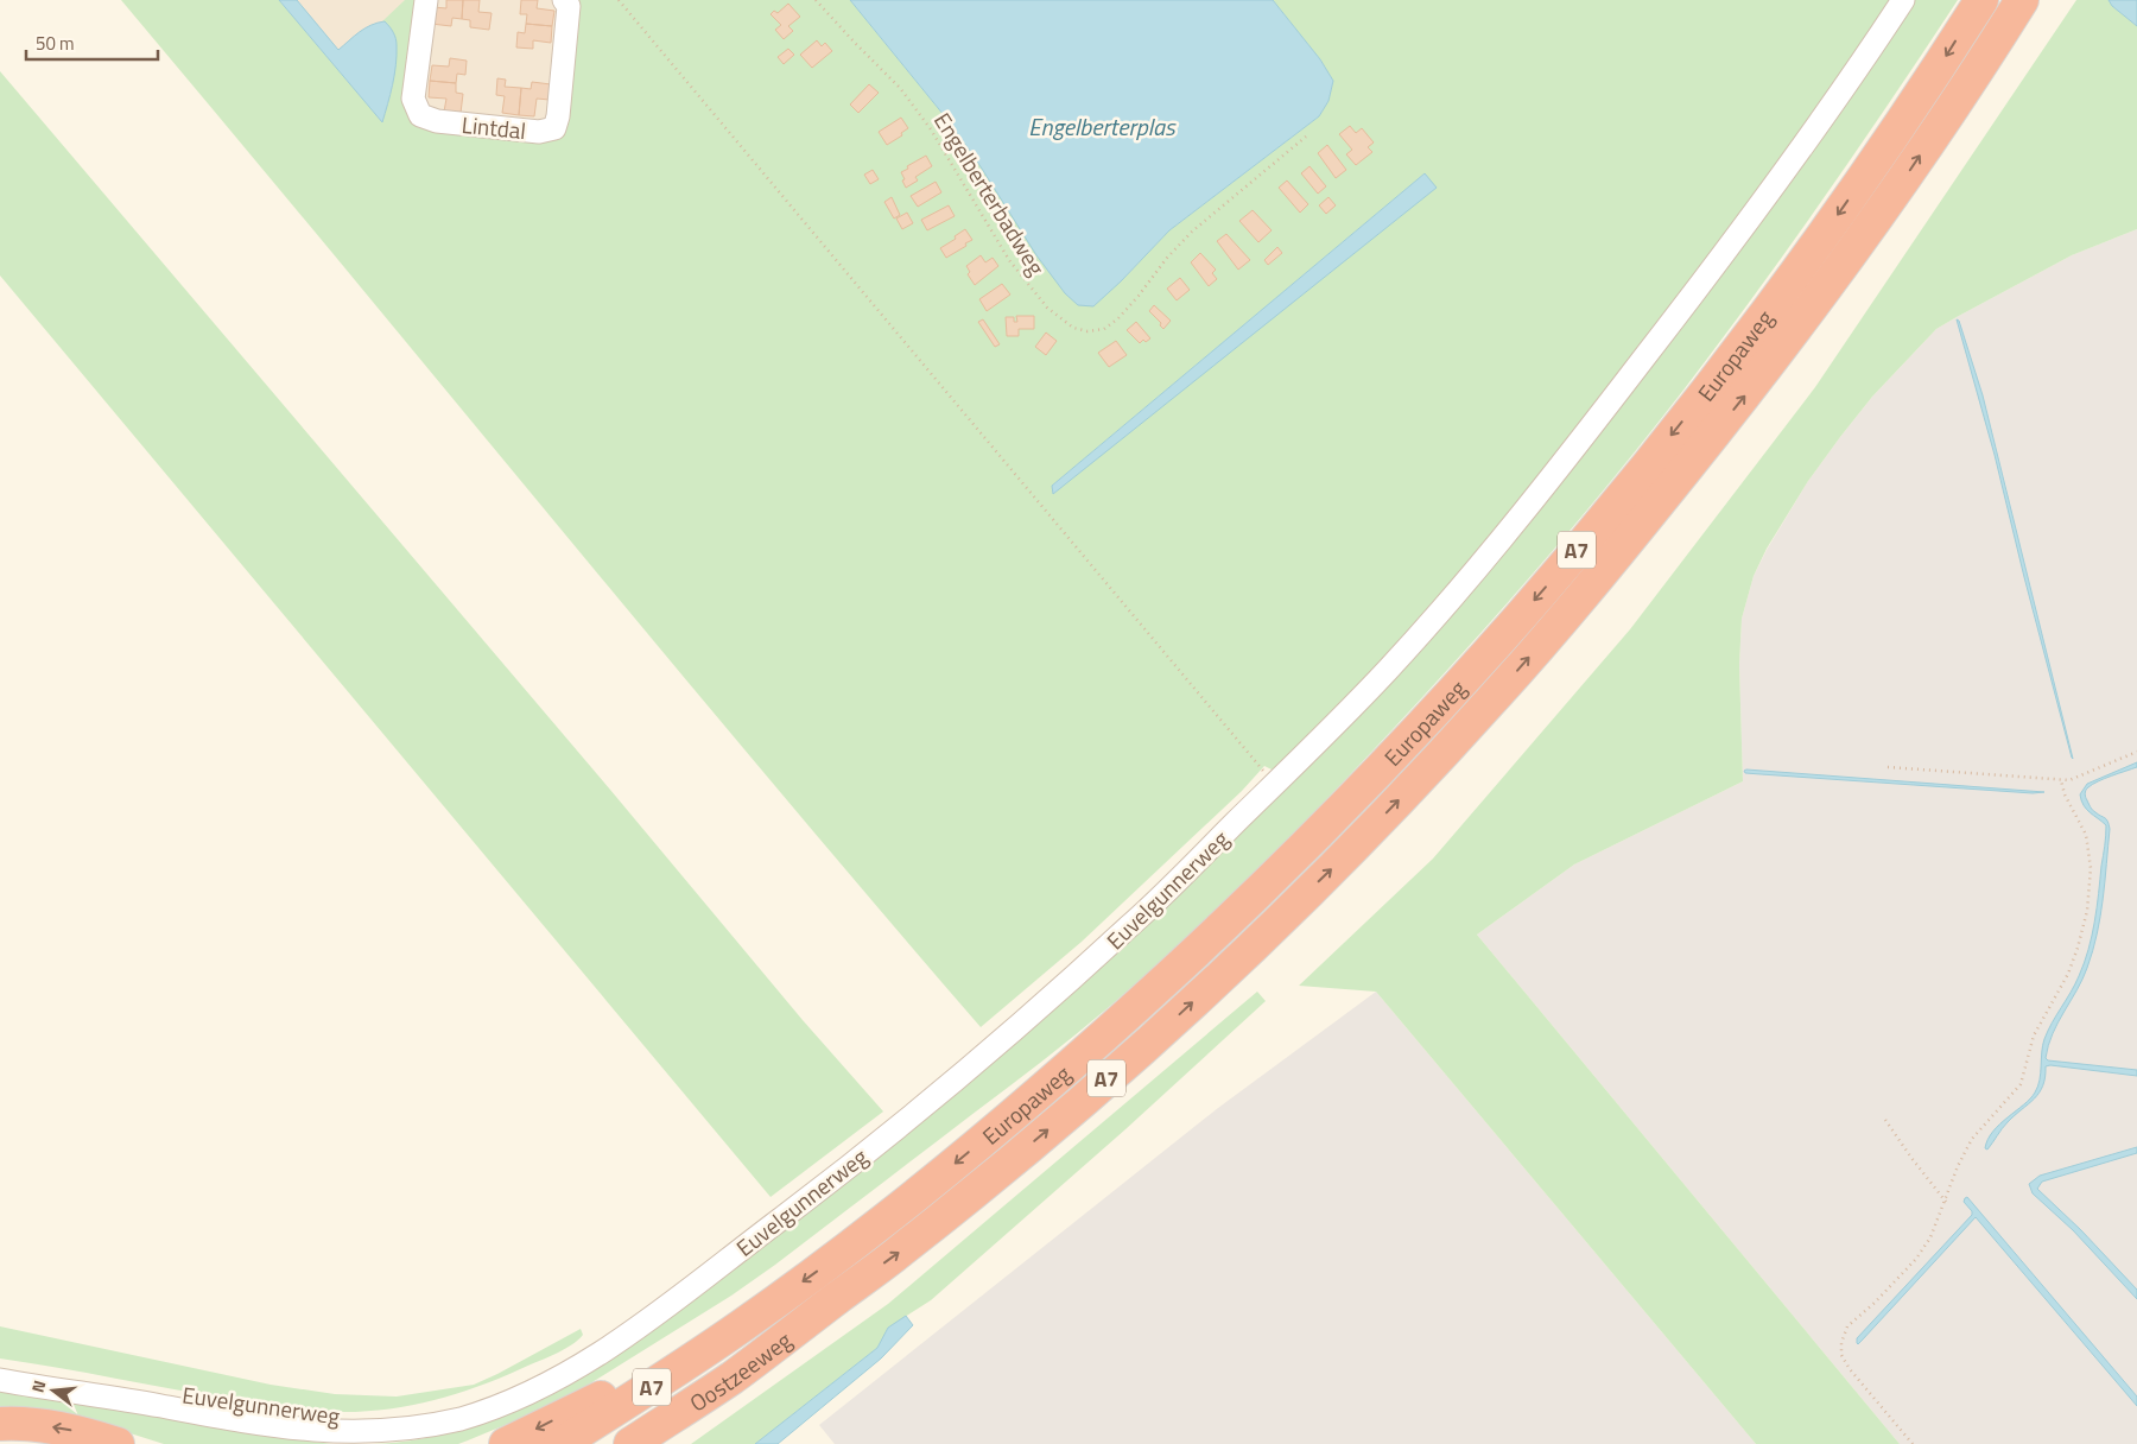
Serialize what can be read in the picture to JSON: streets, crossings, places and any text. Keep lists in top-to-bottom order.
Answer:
{
  "streets": {
    "highway": ["Europaweg", "A7", "Oostzeeweg"],
    "street": ["Lintdal", "Euvelgunnerweg"],
    "path": ["Engelberterbadweg"]
  },
  "crossings": [
    ["Europaweg", "A7"],
    ["Europaweg", "Oostzeeweg"],
    ["A7", "Oostzeeweg"]
  ],
  "water": ["Engelberterplas"],
  "scale_bar": "50 m",
  "north": "left"
}
